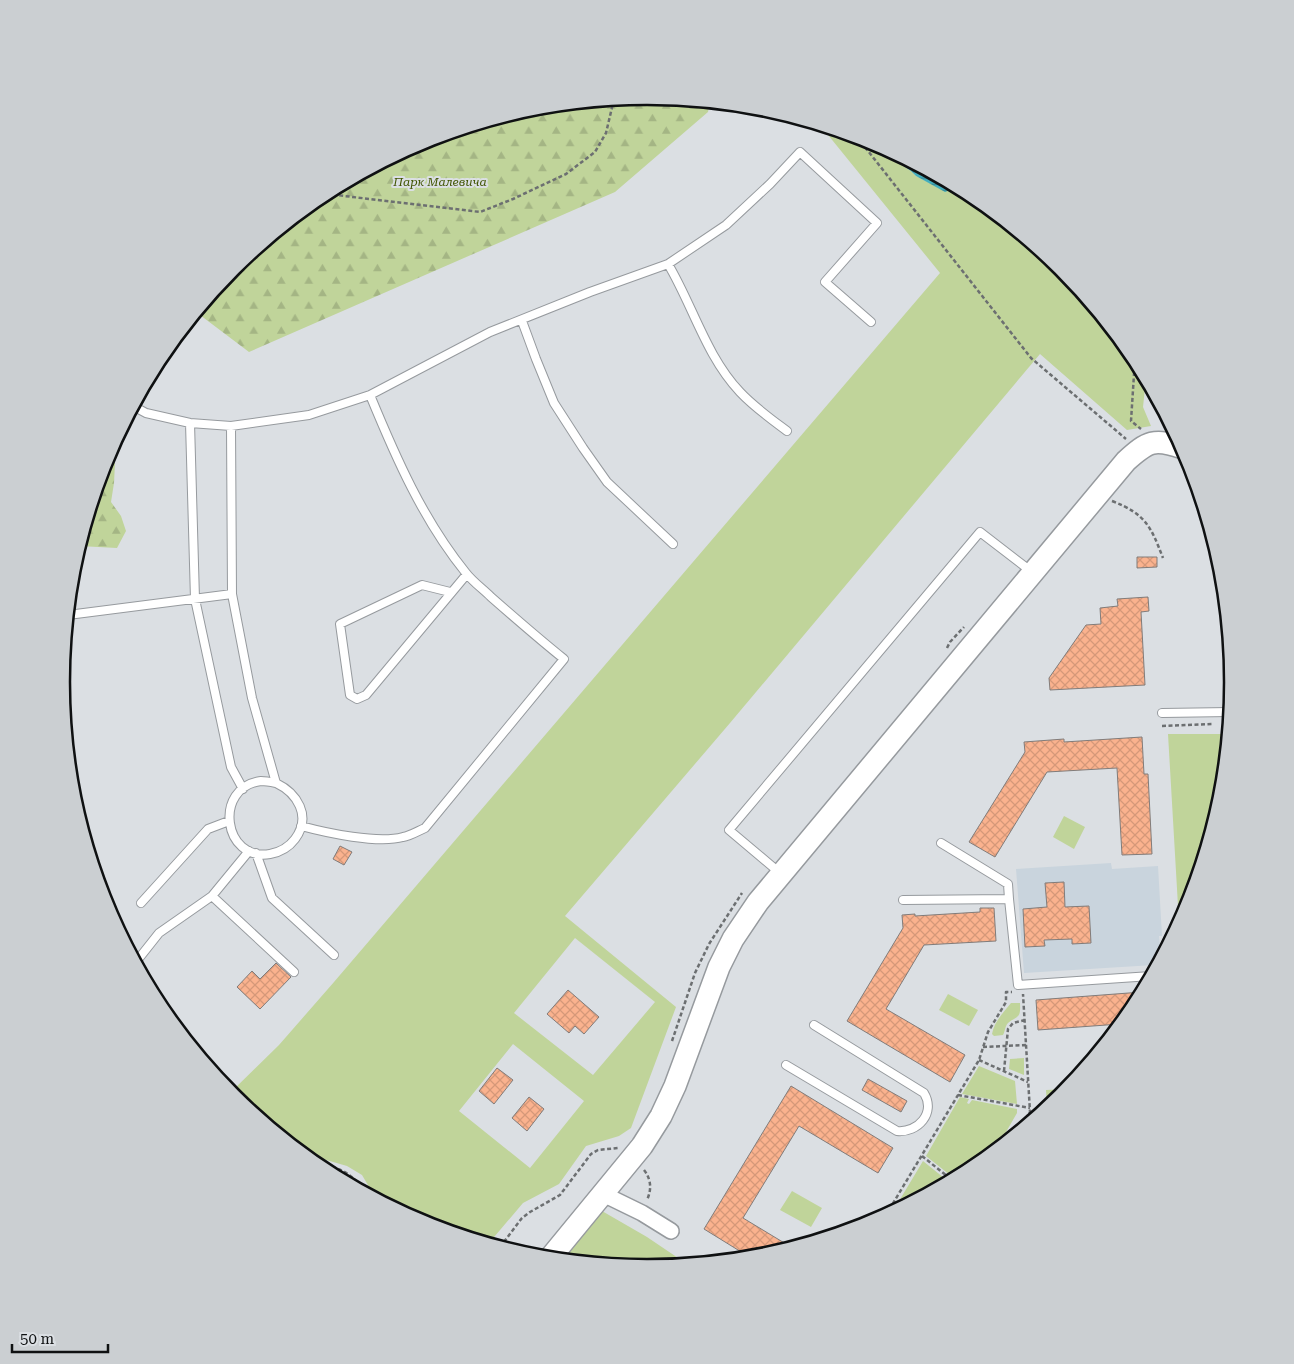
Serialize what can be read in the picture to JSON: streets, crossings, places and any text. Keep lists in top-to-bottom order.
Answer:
{
  "parks": ["Парк Малевича"],
  "scale_bar": "50 m"
}
